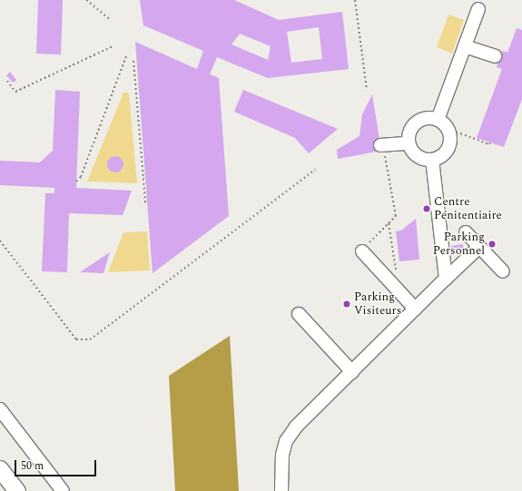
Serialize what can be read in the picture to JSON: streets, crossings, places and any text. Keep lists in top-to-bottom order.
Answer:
{
  "places": ["Centre Pénitentiaire", "Parking Personnel", "Parking Visiteurs"],
  "scale_bar": "50 m"
}
